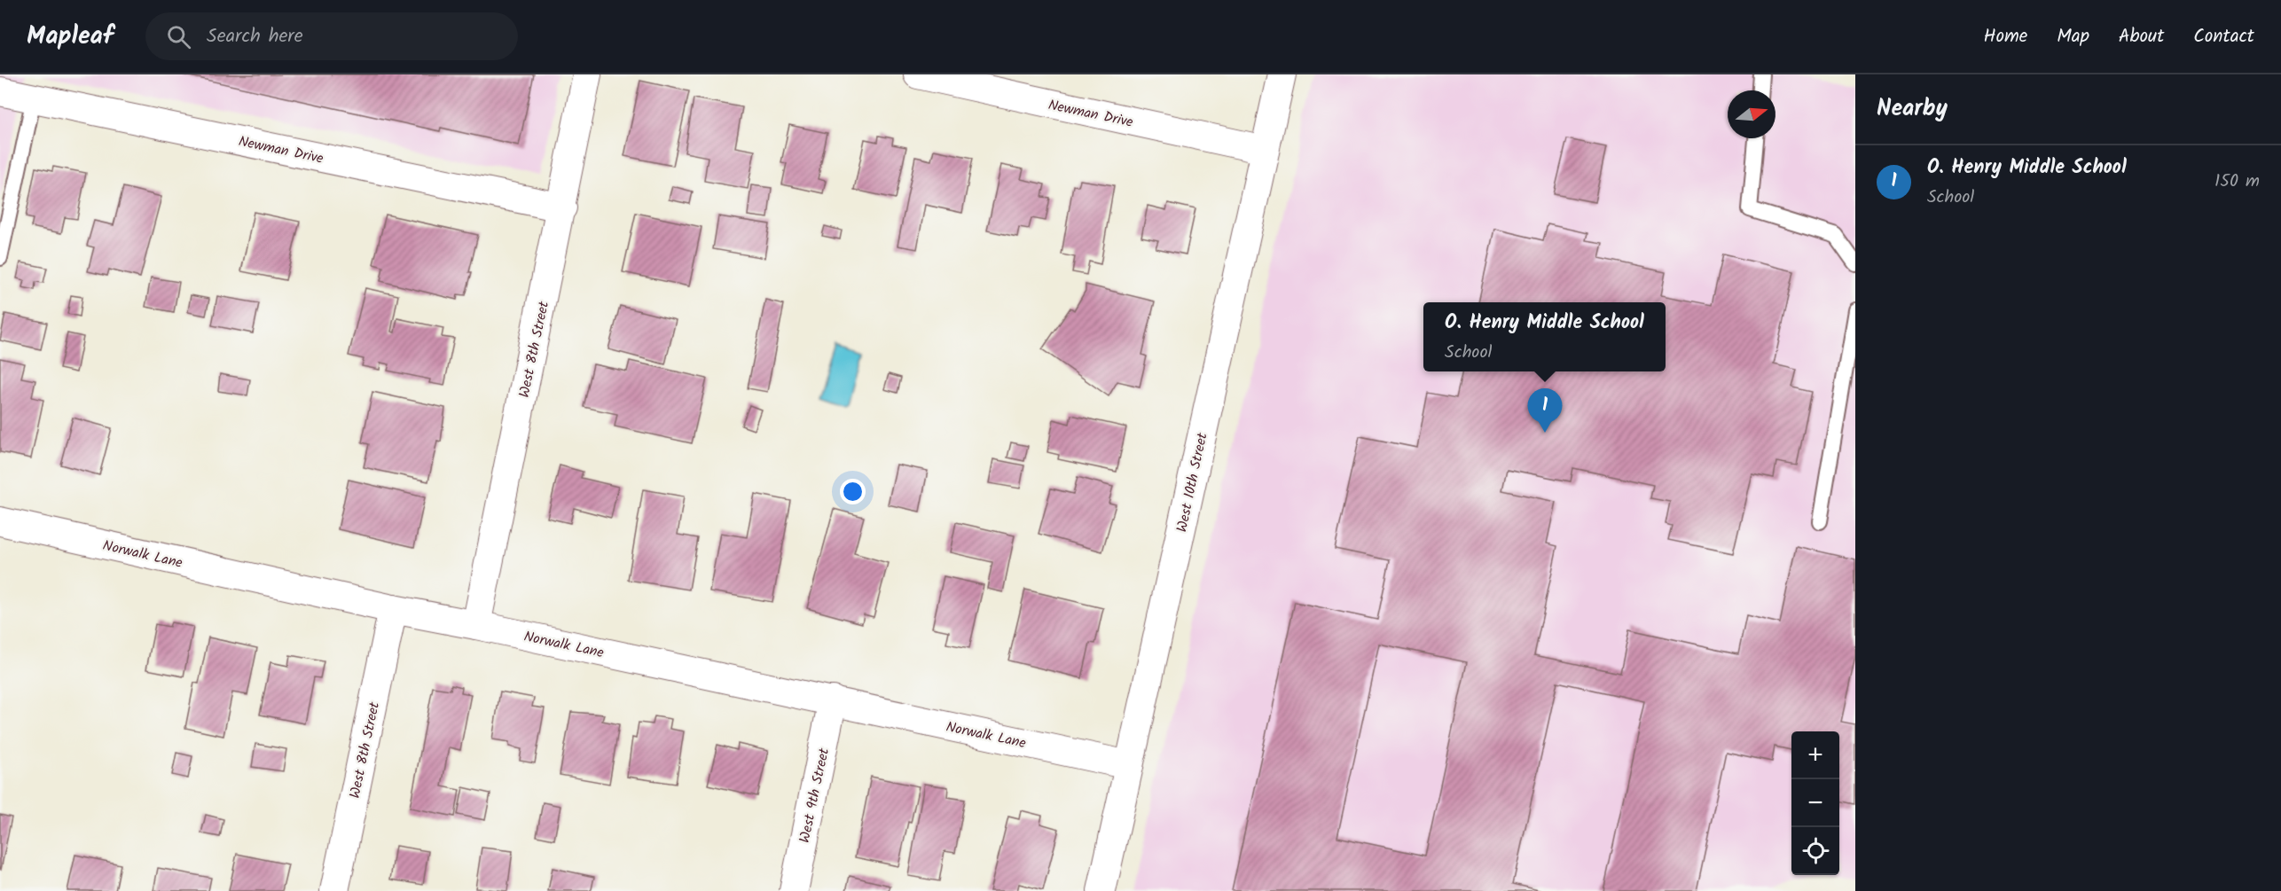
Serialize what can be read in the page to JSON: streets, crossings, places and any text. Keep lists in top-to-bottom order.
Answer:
{
  "streets": {
    "street": [
      "Newman Drive",
      "West 8th Street",
      "West 10th Street",
      "Norwalk Lane",
      "West 9th Street"
    ]
  },
  "crossings": [
    ["Newman Drive", "West 8th Street"],
    ["Newman Drive", "West 10th Street"],
    ["West 8th Street", "Norwalk Lane"],
    ["West 10th Street", "Norwalk Lane"],
    ["Norwalk Lane", "West 9th Street"]
  ],
  "north": "right",
  "page": {
    "header": "Mapleaf",
    "search": "Search here",
    "nav": [
      "Home",
      "Map",
      "About",
      "Contact"
    ],
    "heading": "Nearby",
    "list": [
      {
        "mark": "1",
        "name": "O. Henry Middle School",
        "note": "School",
        "value": "150 m"
      }
    ],
    "popup": ["O. Henry Middle School", "School"],
    "pins": "1",
    "map_buttons": ["+", "−"]
  }
}
